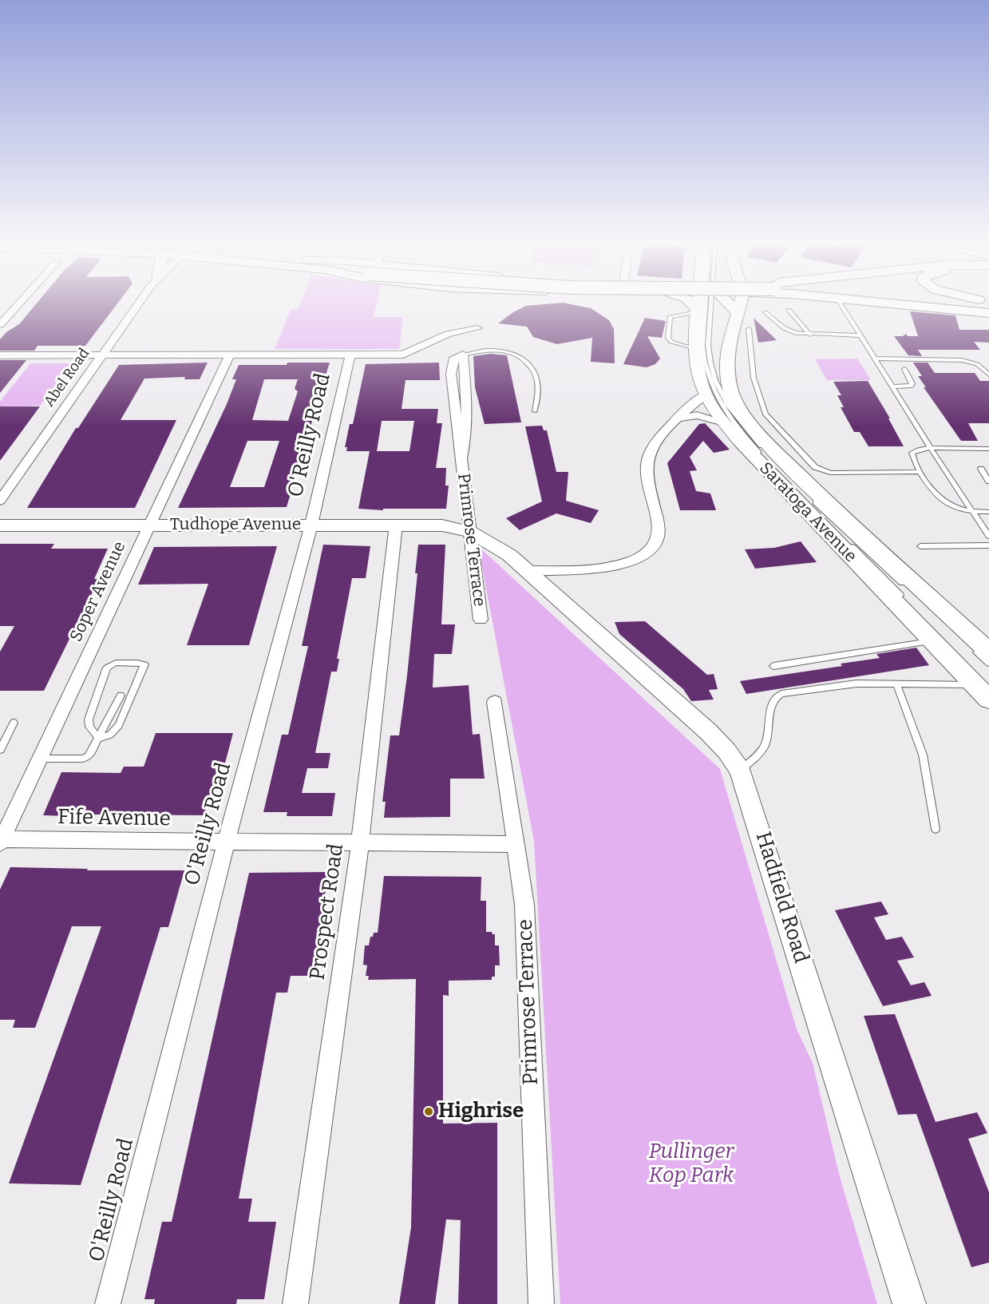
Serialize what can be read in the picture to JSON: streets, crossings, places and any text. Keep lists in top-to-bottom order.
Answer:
{
  "streets": {
    "main road": ["Saratoga Avenue"],
    "street": [
      "Abel Road",
      "O'Reilly Road",
      "Tudhope Avenue",
      "Primrose Terrace",
      "Soper Avenue",
      "Fife Avenue",
      "Hadfield Road",
      "Prospect Road"
    ]
  },
  "crossings": [
    ["O'Reilly Road", "Tudhope Avenue"],
    ["O'Reilly Road", "Fife Avenue"],
    ["Tudhope Avenue", "Primrose Terrace"],
    ["Tudhope Avenue", "Soper Avenue"],
    ["Tudhope Avenue", "Hadfield Road"],
    ["Tudhope Avenue", "Prospect Road"],
    ["Primrose Terrace", "Fife Avenue"],
    ["Primrose Terrace", "Hadfield Road"],
    ["Soper Avenue", "Fife Avenue"],
    ["Fife Avenue", "Prospect Road"]
  ],
  "parks": ["Pullinger Kop Park"],
  "places": ["Highrise"]
}
